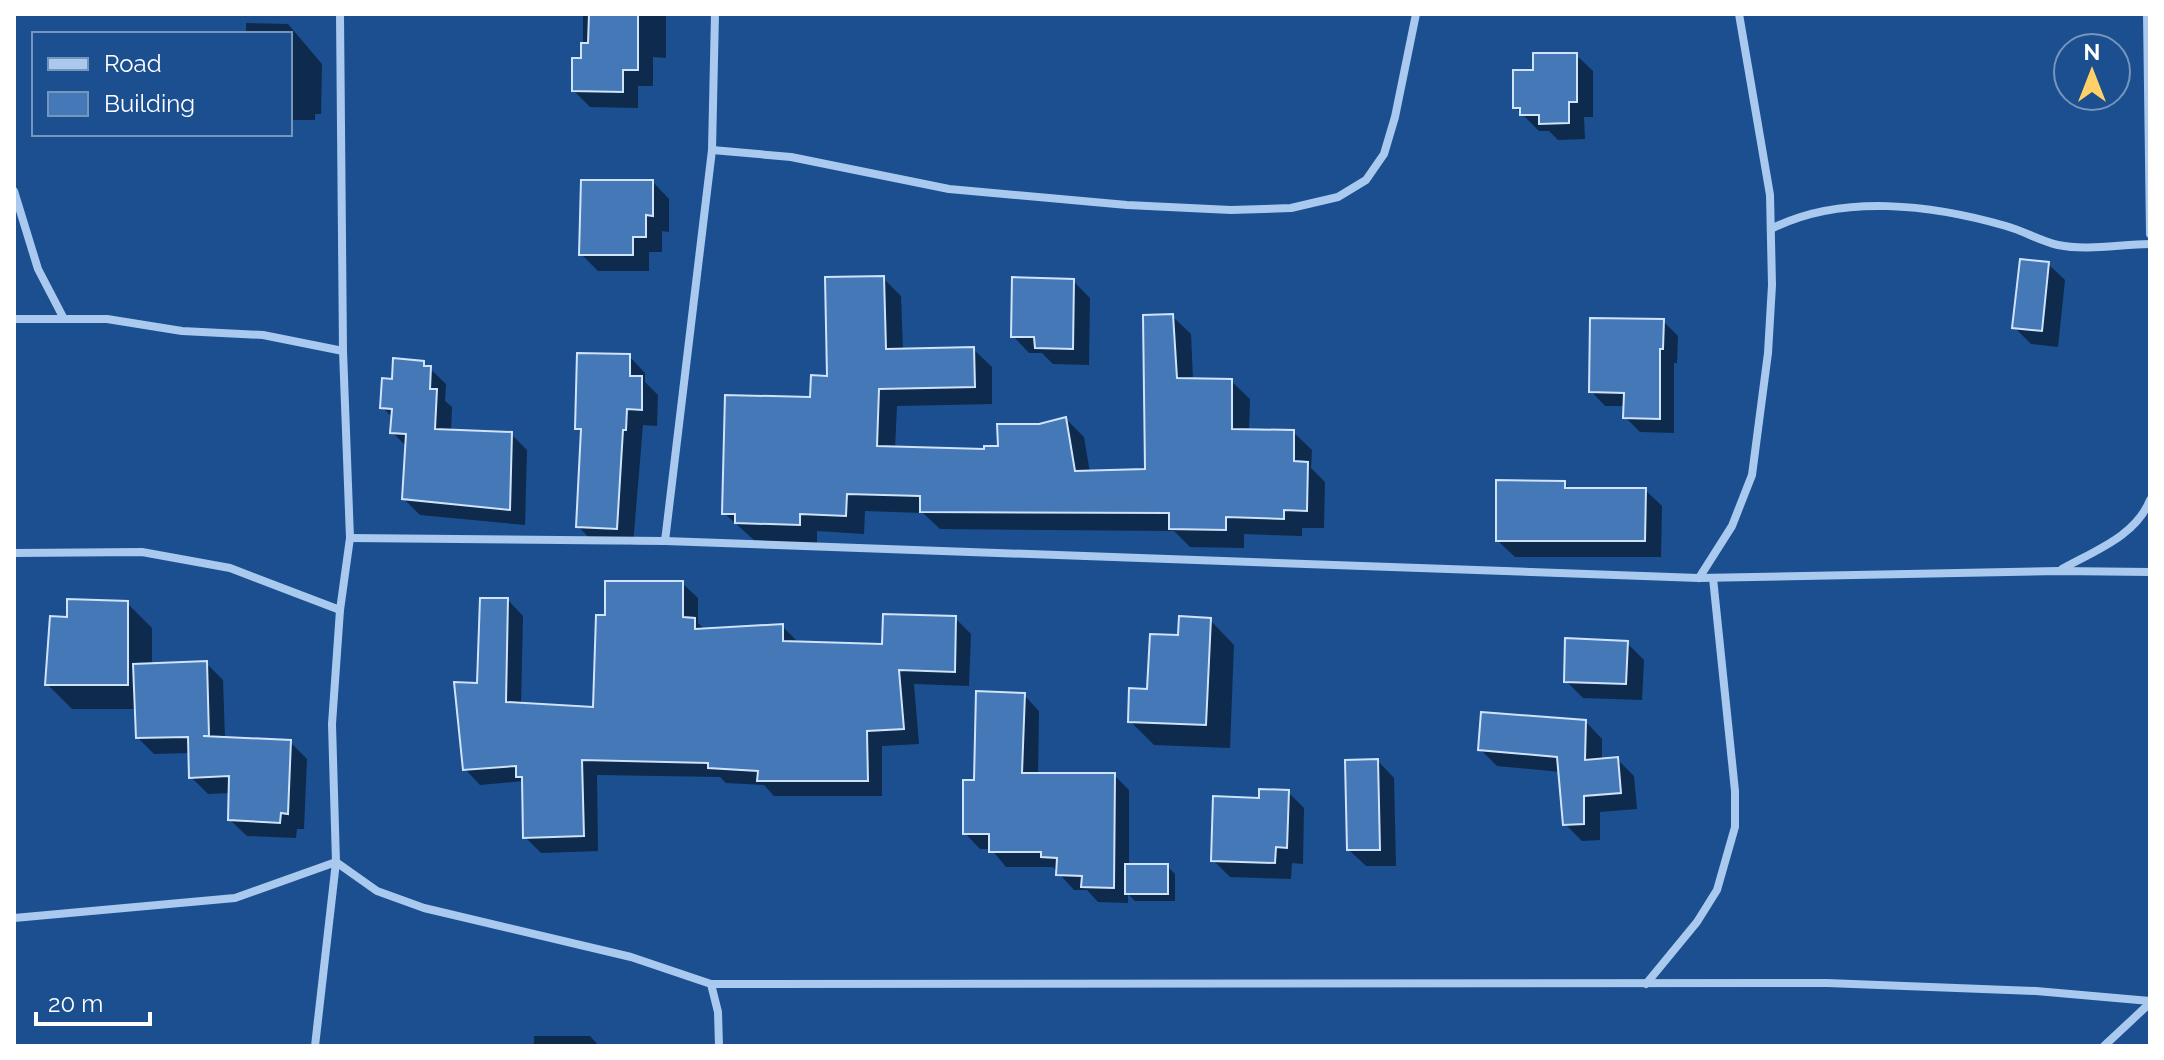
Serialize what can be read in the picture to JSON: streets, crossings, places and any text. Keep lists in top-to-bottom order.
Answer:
{
  "legend": ["Road", "Building"],
  "scale_bar": "20 m",
  "north": "top"
}
